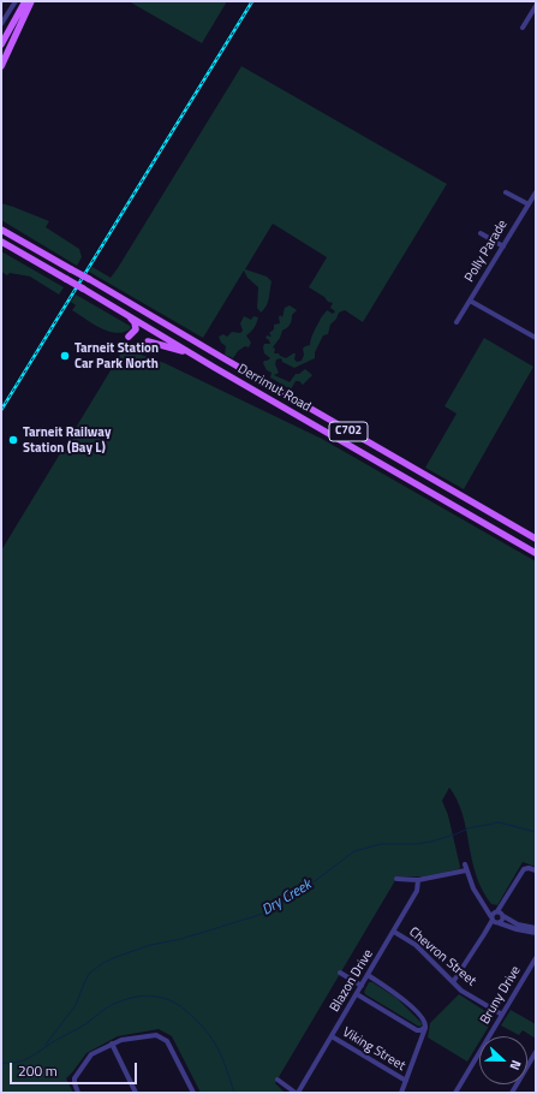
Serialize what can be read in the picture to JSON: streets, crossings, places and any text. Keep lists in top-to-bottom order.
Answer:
{
  "streets": {
    "main road": ["Derrimut Road", "C702"],
    "street": [
      "Polly Parade",
      "Chevron Street",
      "Blazon Drive",
      "Bruny Drive",
      "Viking Street"
    ]
  },
  "crossings": [
    ["Chevron Street", "Blazon Drive"],
    ["Chevron Street", "Bruny Drive"],
    ["Blazon Drive", "Viking Street"]
  ],
  "water": ["Dry Creek"],
  "places": ["Tarneit Station Car Park North", "Tarneit Railway Station (Bay L)"],
  "scale_bar": "200 m",
  "north": "right"
}
